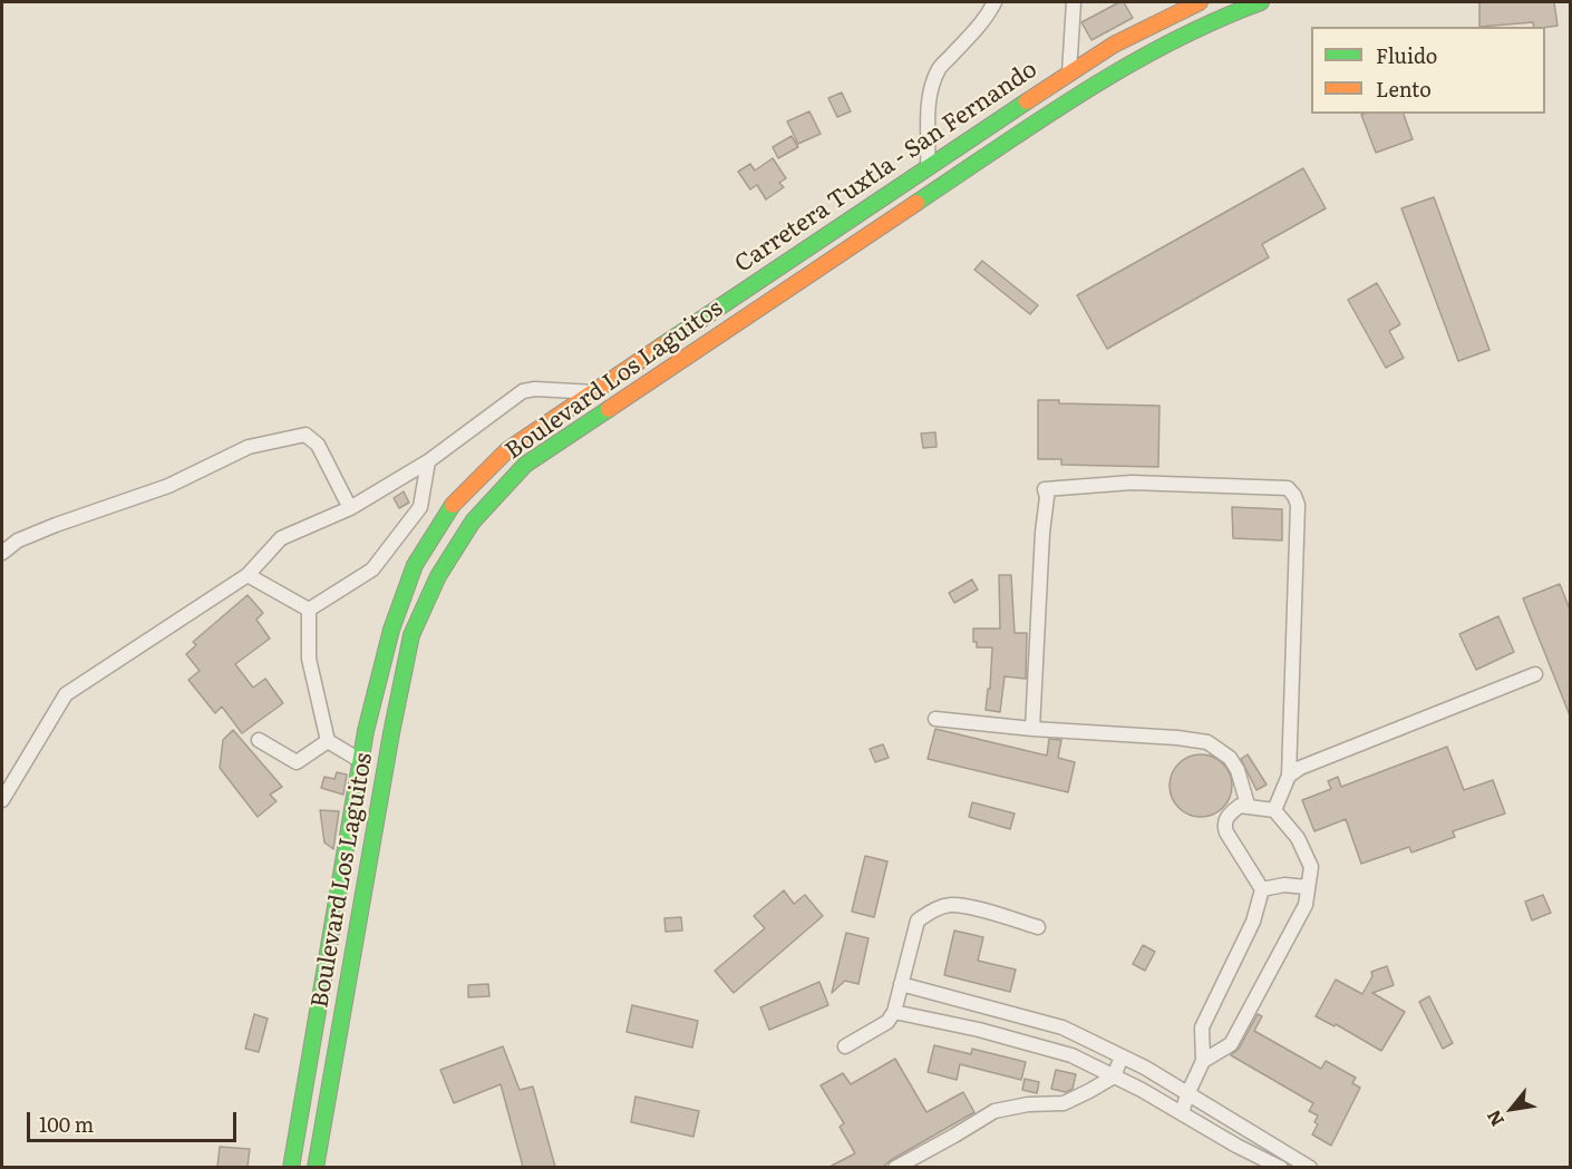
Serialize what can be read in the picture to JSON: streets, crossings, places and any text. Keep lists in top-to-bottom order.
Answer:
{
  "streets": {
    "main road": ["Carretera Tuxtla - San Fernando", "Boulevard Los Laguitos"]
  },
  "legend": ["Fluido", "Lento"],
  "scale_bar": "100 m",
  "north": "bottom left"
}
